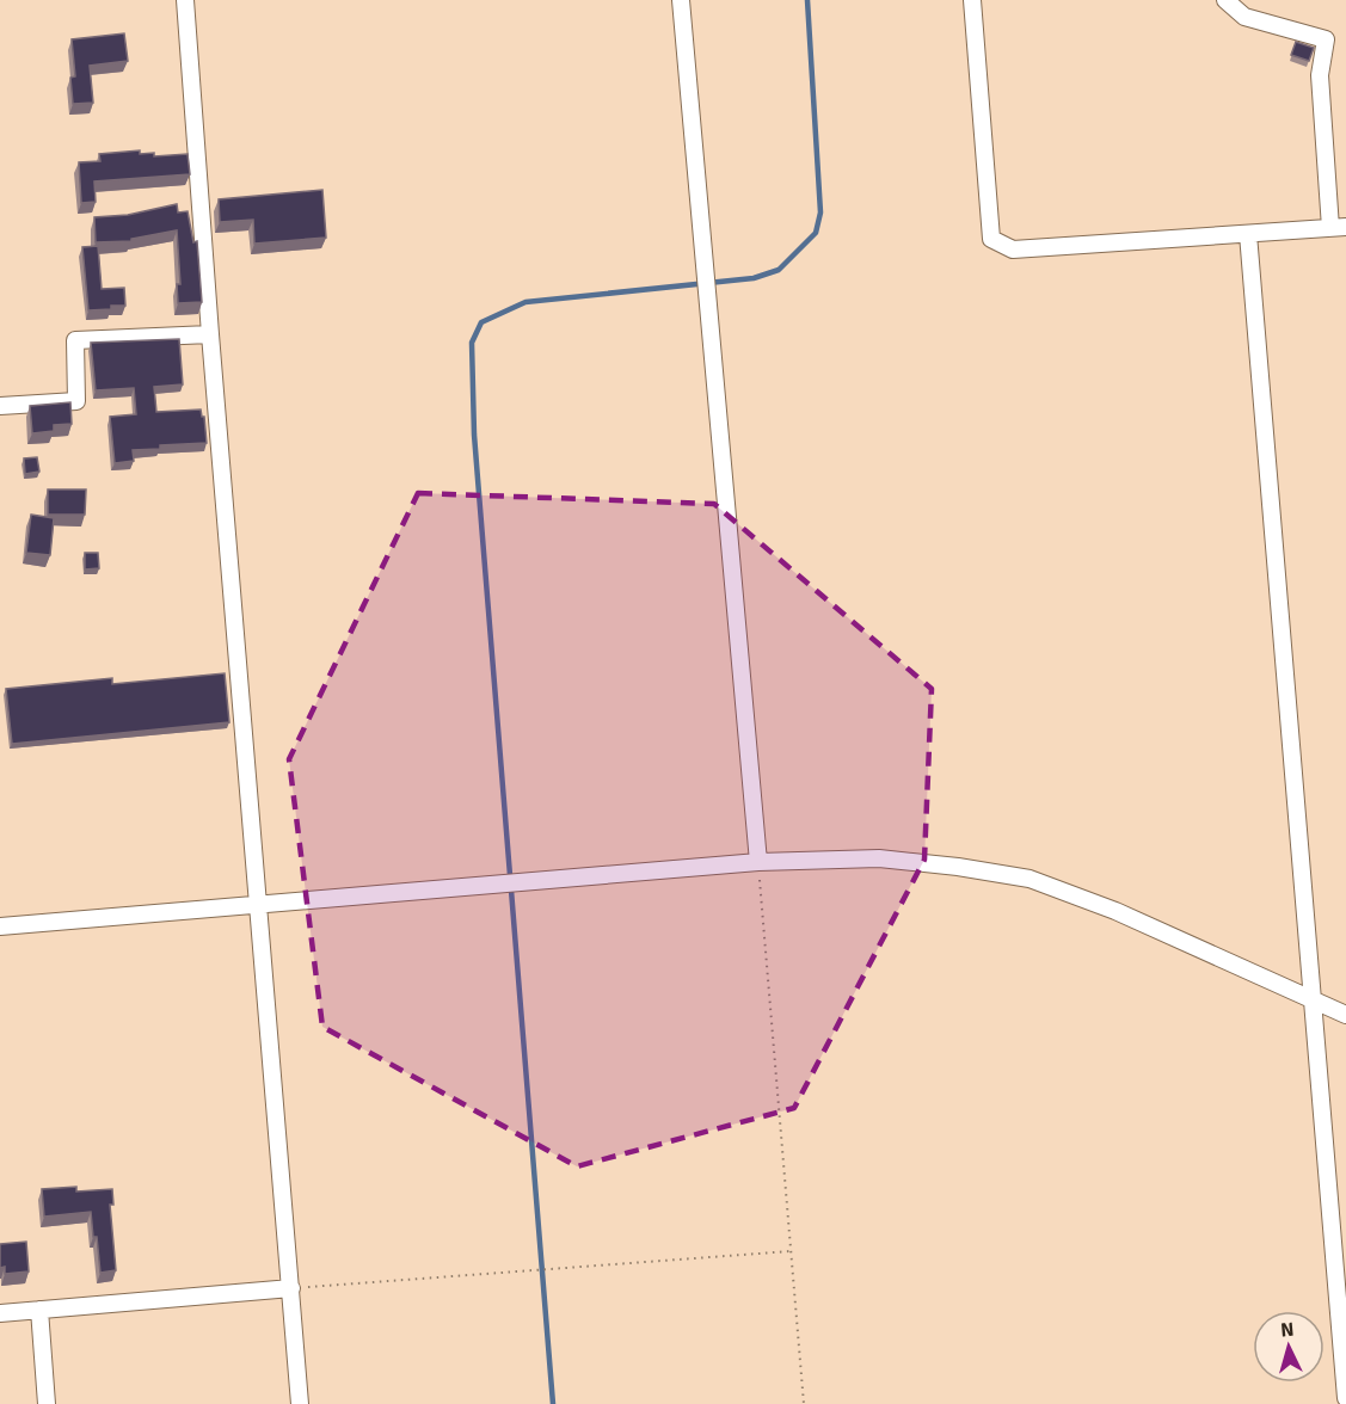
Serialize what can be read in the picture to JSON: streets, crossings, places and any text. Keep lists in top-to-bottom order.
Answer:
{
  "north": "top"
}
